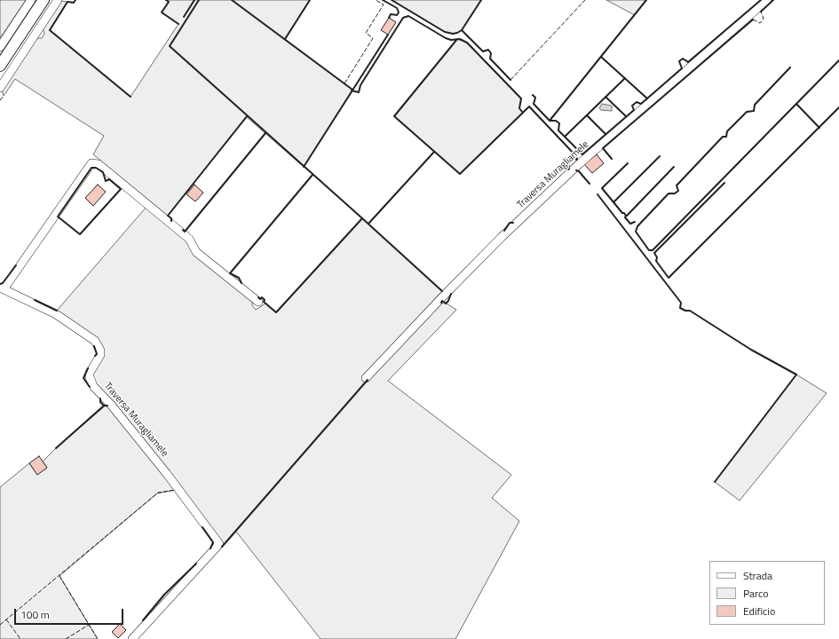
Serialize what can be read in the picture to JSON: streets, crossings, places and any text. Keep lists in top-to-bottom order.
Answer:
{
  "streets": {
    "street": ["Traversa Muragliamele"]
  },
  "legend": ["Strada", "Parco", "Edificio"],
  "scale_bar": "100 m"
}
